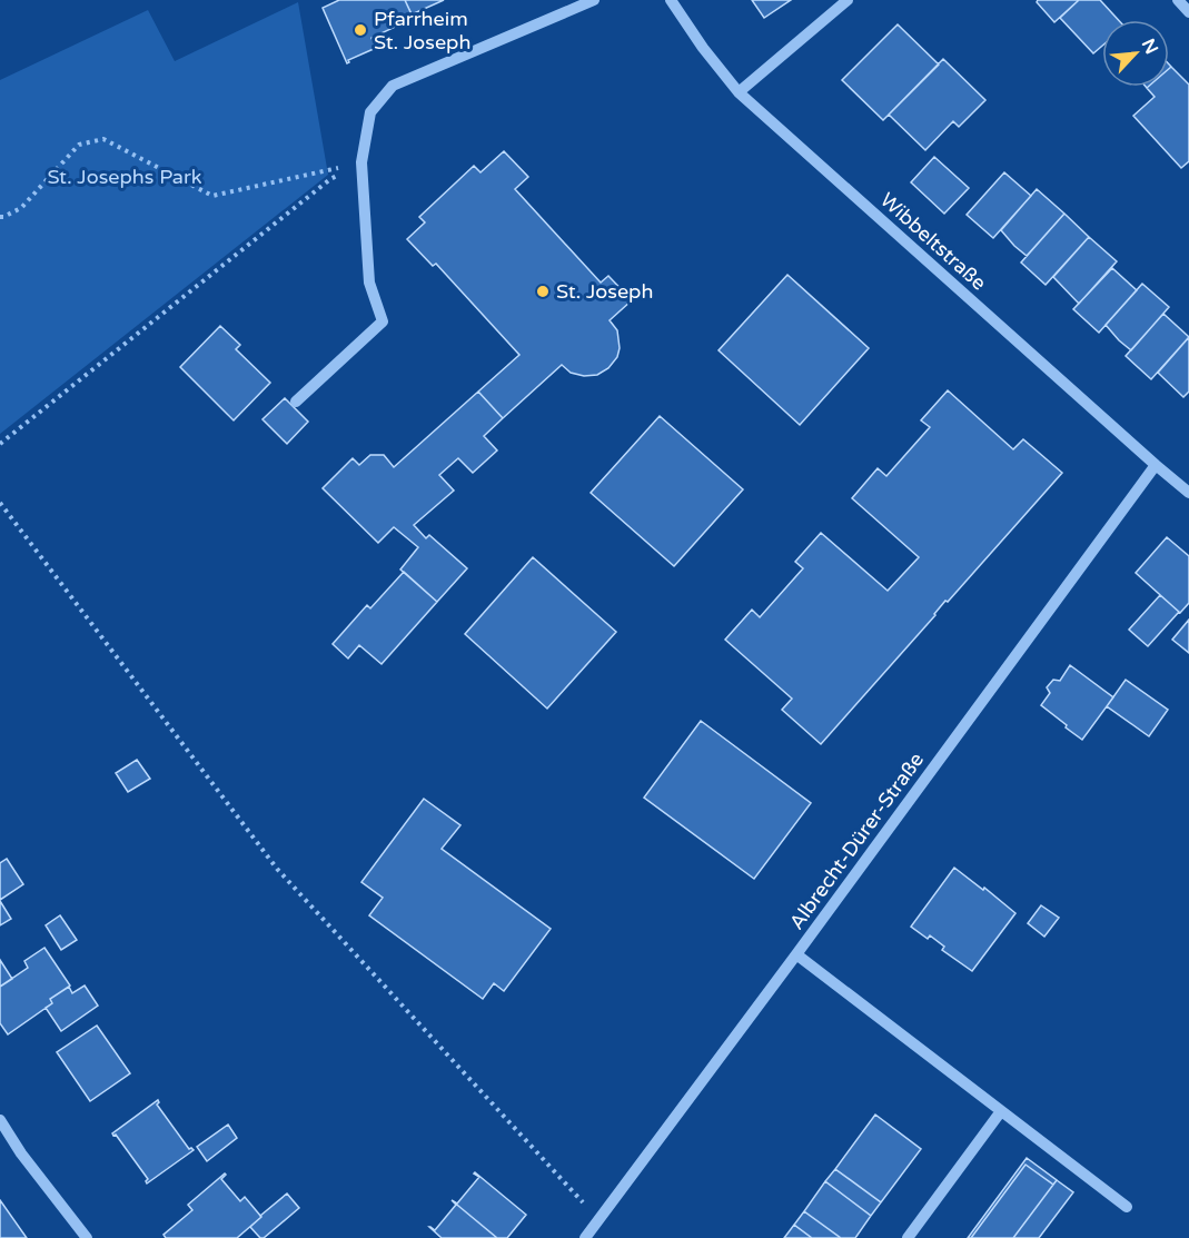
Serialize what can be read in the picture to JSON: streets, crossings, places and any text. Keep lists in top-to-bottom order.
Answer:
{
  "streets": {
    "street": ["Wibbeltstraße", "Albrecht-Dürer-Straße"]
  },
  "crossings": [
    ["Wibbeltstraße", "Albrecht-Dürer-Straße"]
  ],
  "parks": ["St. Josephs Park"],
  "places": ["Pfarrheim St. Joseph", "St. Joseph"],
  "north": "top right"
}
